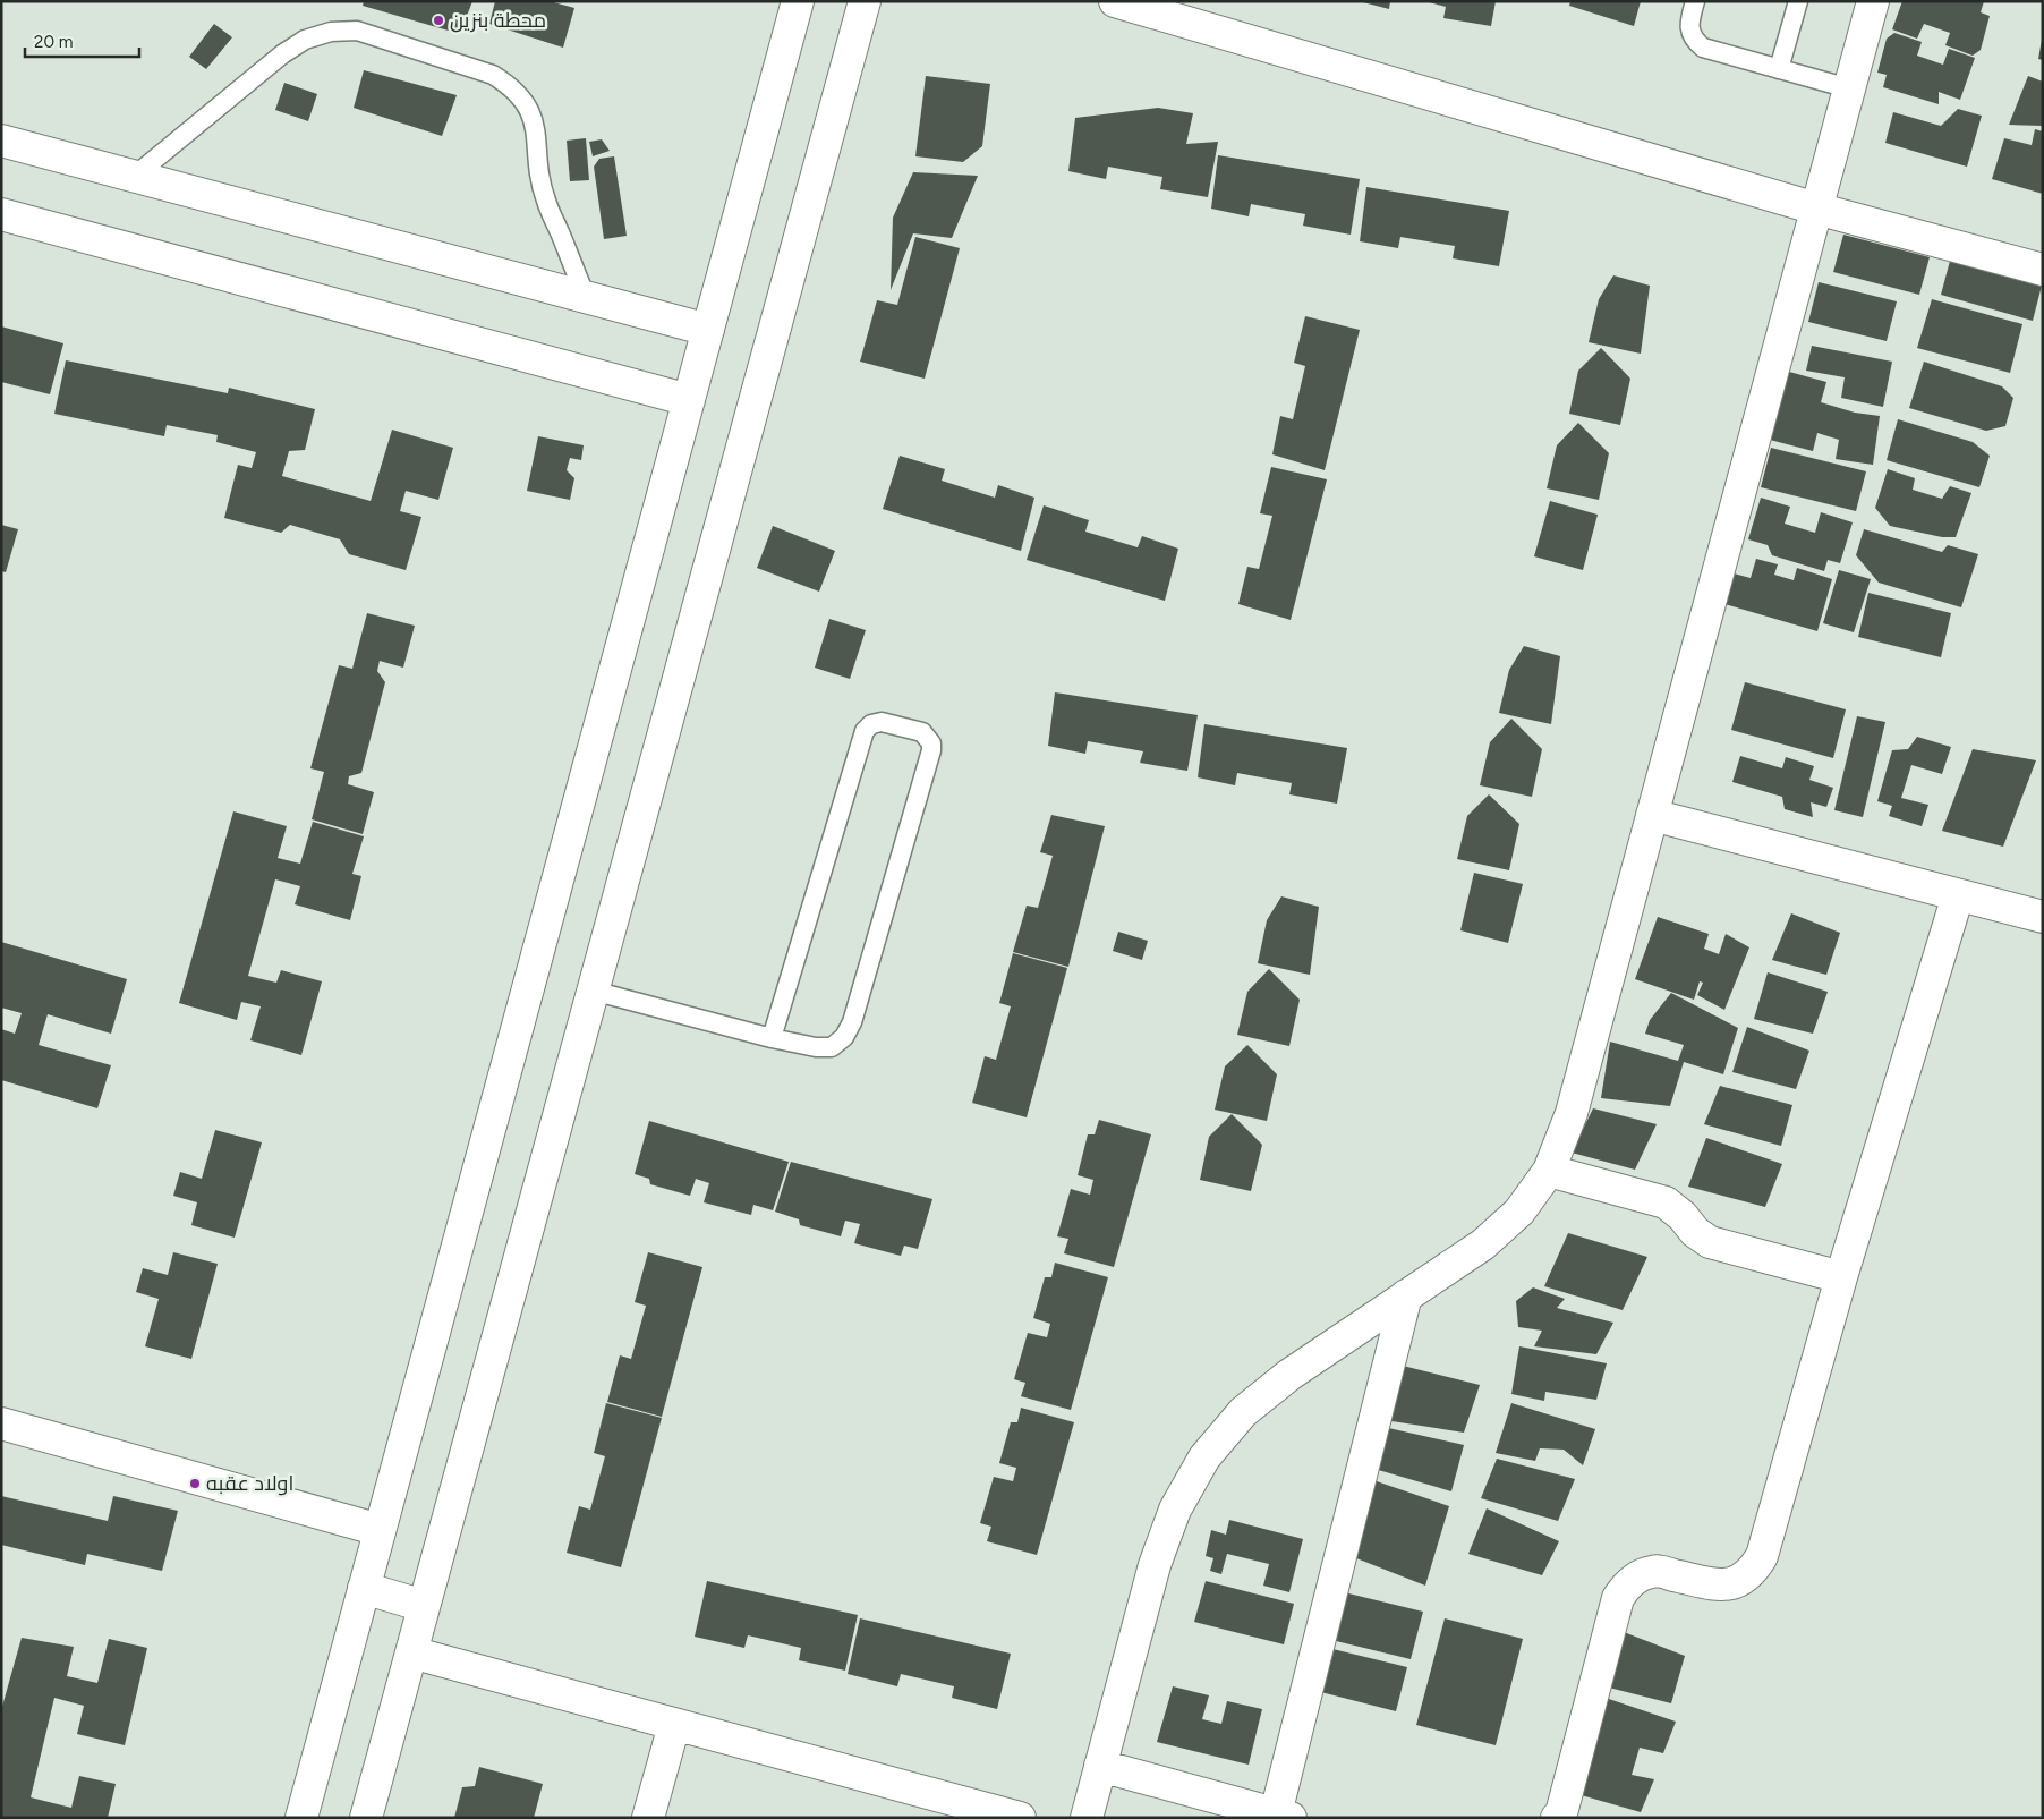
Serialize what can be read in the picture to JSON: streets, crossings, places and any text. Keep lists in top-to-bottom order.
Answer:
{
  "places": ["محطة بنزين", "اولاد عقبه"],
  "scale_bar": "20 m"
}
